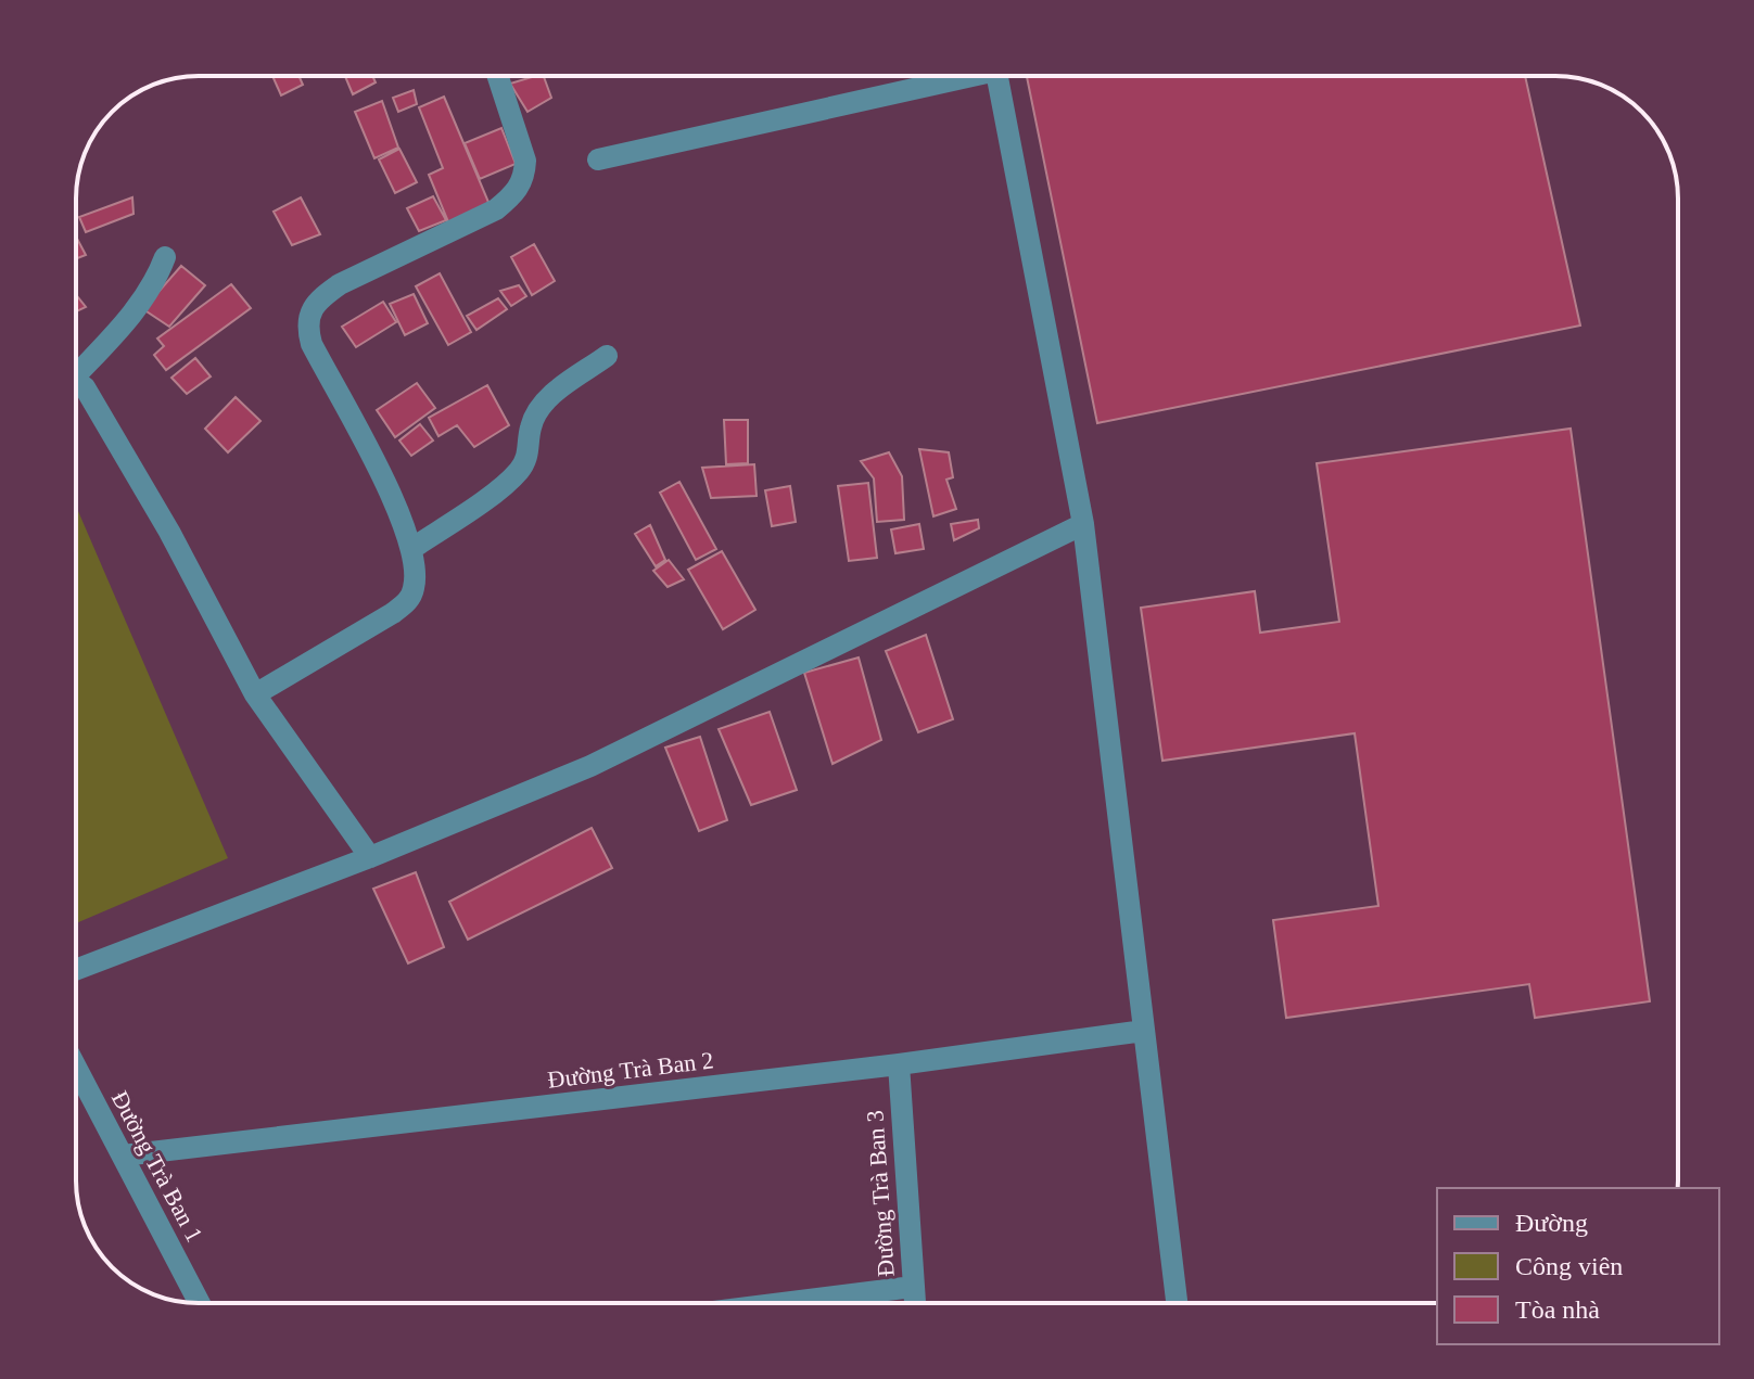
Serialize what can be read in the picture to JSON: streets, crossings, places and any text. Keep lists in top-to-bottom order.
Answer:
{
  "streets": {
    "street": ["Đường Trà Ban 2", "Đường Trà Ban 1", "Đường Trà Ban 3"]
  },
  "crossings": [
    ["Đường Trà Ban 2", "Đường Trà Ban 1"],
    ["Đường Trà Ban 2", "Đường Trà Ban 3"]
  ],
  "legend": ["Đường", "Công viên", "Tòa nhà"]
}
